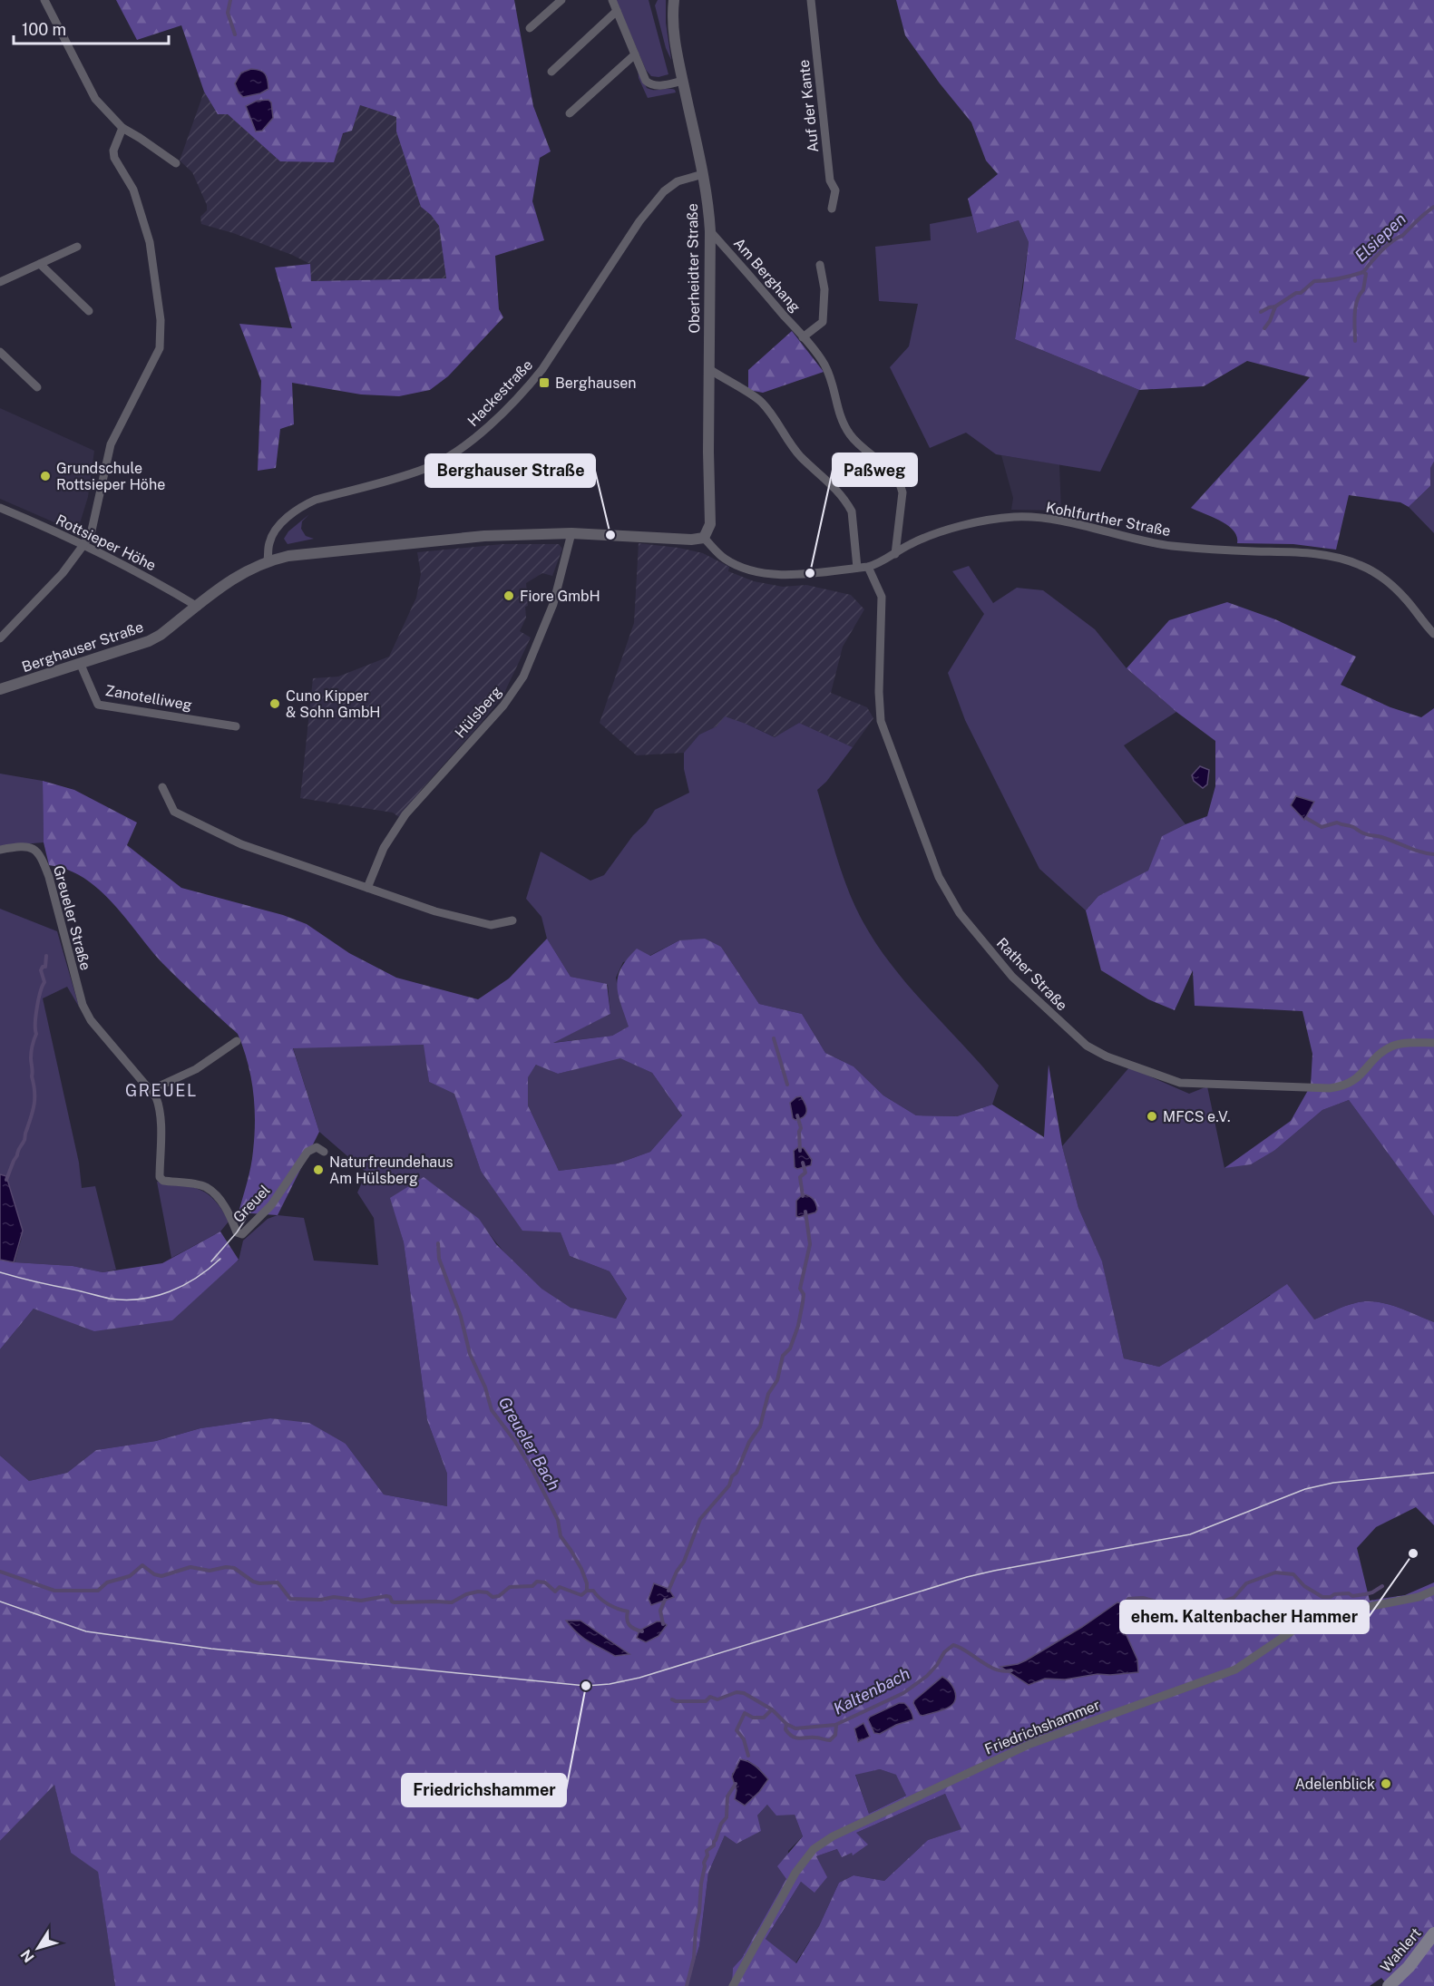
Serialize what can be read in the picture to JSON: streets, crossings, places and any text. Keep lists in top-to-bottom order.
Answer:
{
  "streets": {
    "main road": ["Wahlert"],
    "street": [
      "Auf der Kante",
      "Oberheidter Straße",
      "Am Berghang",
      "Hackestraße",
      "Kohlfurther Straße",
      "Rottsieper Höhe",
      "Berghauser Straße",
      "Zanotelliweg",
      "Hülsberg",
      "Greueler Straße",
      "Rather Straße",
      "Greuel",
      "Friedrichshammer"
    ]
  },
  "crossings": [
    ["Oberheidter Straße", "Am Berghang"],
    ["Oberheidter Straße", "Hackestraße"],
    ["Oberheidter Straße", "Kohlfurther Straße"],
    ["Oberheidter Straße", "Berghauser Straße"],
    ["Am Berghang", "Kohlfurther Straße"],
    ["Hackestraße", "Berghauser Straße"],
    ["Kohlfurther Straße", "Berghauser Straße"],
    ["Kohlfurther Straße", "Rather Straße"],
    ["Rottsieper Höhe", "Berghauser Straße"],
    ["Berghauser Straße", "Zanotelliweg"],
    ["Berghauser Straße", "Hülsberg"],
    ["Greueler Straße", "Greuel"]
  ],
  "districts": ["GREUEL"],
  "water": ["Elsiepen", "Greueler Bach", "Kaltenbach"],
  "places": {
    "transit": ["Berghausen"],
    "other": [
      "Grundschule Rottsieper Höhe",
      "Berghauser Straße",
      "Paßweg",
      "Fiore GmbH",
      "Cuno Kipper & Sohn GmbH",
      "MFCS e.V.",
      "Naturfreundehaus Am Hülsberg",
      "ehem. Kaltenbacher Hammer",
      "Friedrichshammer",
      "Adelenblick"
    ]
  },
  "scale_bar": "100 m",
  "north": "bottom left"
}
